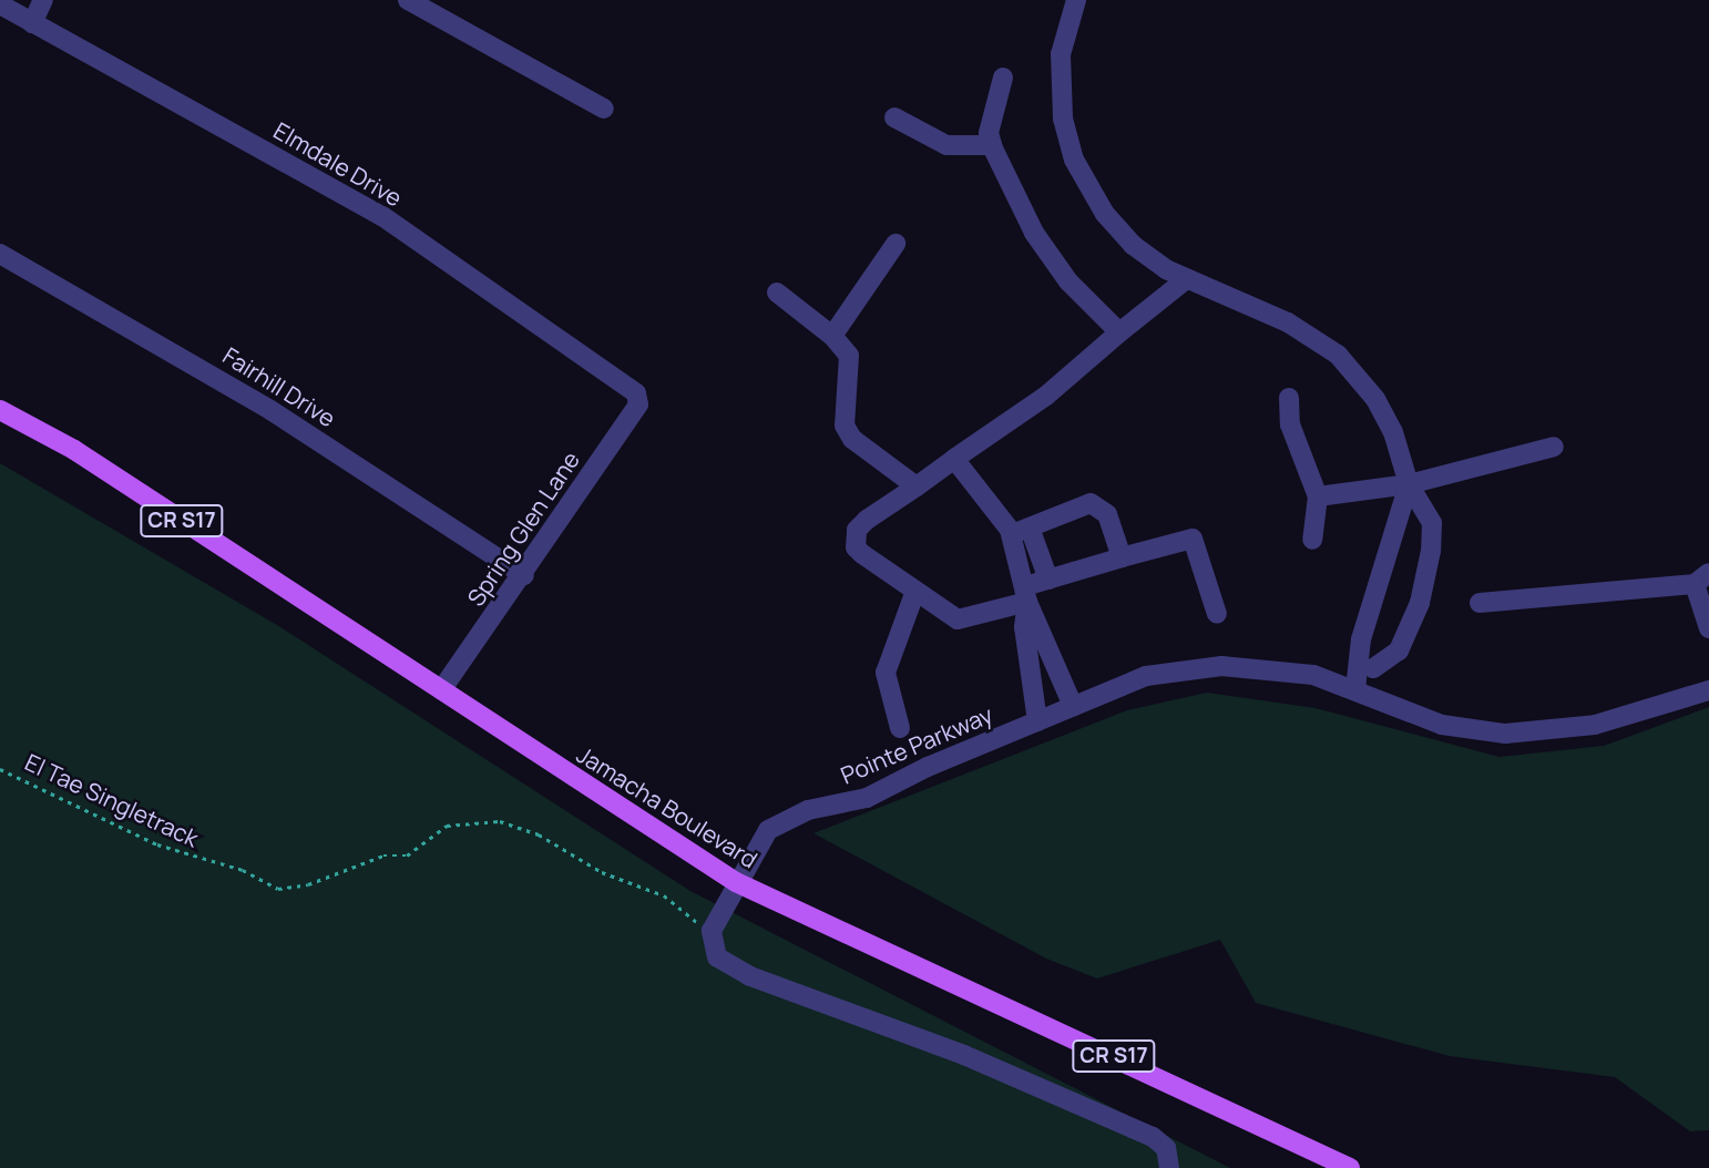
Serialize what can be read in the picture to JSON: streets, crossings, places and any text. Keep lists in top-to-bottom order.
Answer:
{
  "streets": {
    "main road": ["CR S17", "Jamacha Boulevard"],
    "street": [
      "Elmdale Drive",
      "Fairhill Drive",
      "Spring Glen Lane",
      "Pointe Parkway"
    ],
    "path": ["El Tae Singletrack"]
  },
  "crossings": [
    ["Elmdale Drive", "Spring Glen Lane"],
    ["Fairhill Drive", "Spring Glen Lane"],
    ["Spring Glen Lane", "Jamacha Boulevard"],
    ["Pointe Parkway", "El Tae Singletrack"],
    ["Pointe Parkway", "Jamacha Boulevard"]
  ]
}
